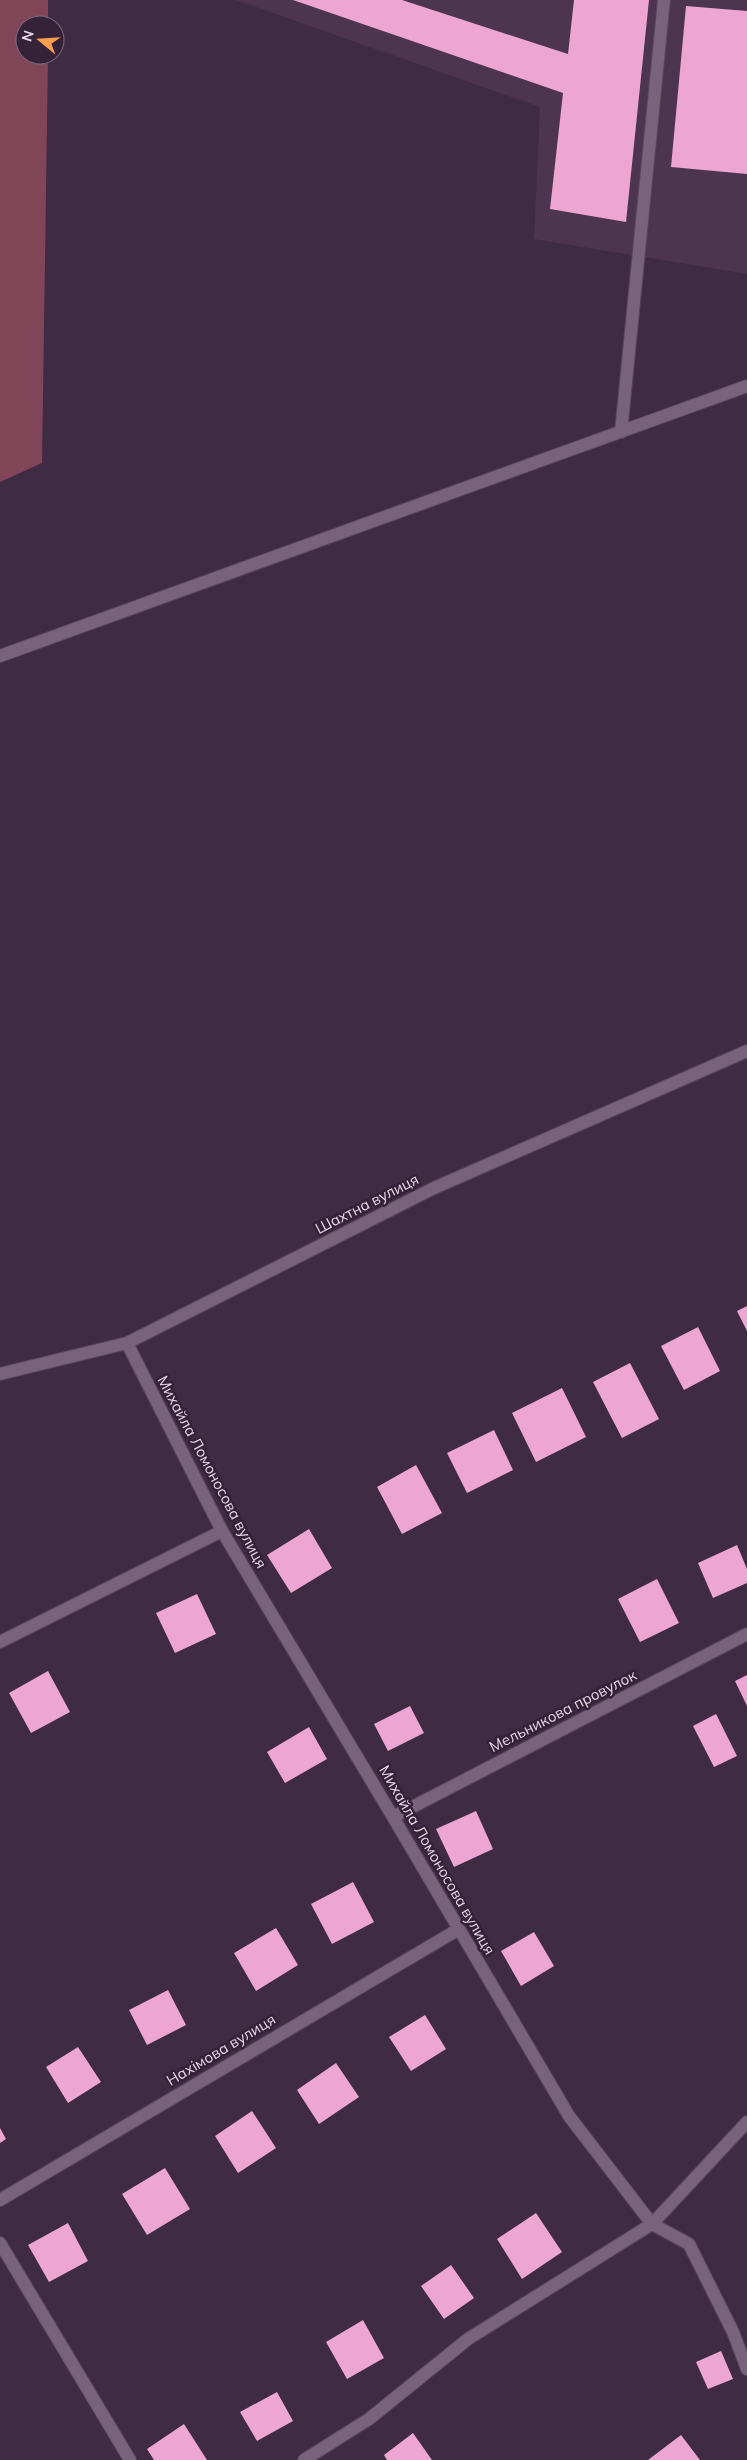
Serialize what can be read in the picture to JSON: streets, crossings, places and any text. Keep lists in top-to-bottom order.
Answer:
{
  "streets": {
    "street": [
      "Шахтна вулиця",
      "Михайла Ломоносова вулиця",
      "Мельникова провулок",
      "Нахімова вулиця"
    ]
  },
  "crossings": [
    ["Шахтна вулиця", "Михайла Ломоносова вулиця"],
    ["Михайла Ломоносова вулиця", "Мельникова провулок"],
    ["Михайла Ломоносова вулиця", "Нахімова вулиця"]
  ],
  "north": "left"
}
